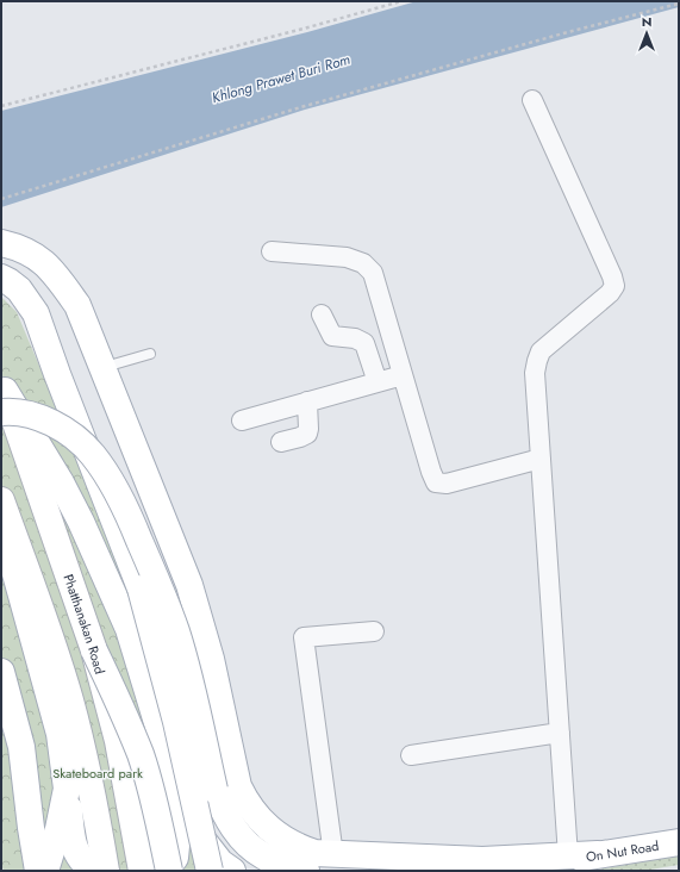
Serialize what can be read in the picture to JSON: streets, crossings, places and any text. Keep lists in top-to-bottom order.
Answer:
{
  "streets": {
    "main road": ["Phatthanakan Road", "On Nut Road"]
  },
  "water": ["Khlong Prawet Buri Rom"],
  "parks": ["Skateboard park"],
  "north": "top"
}
